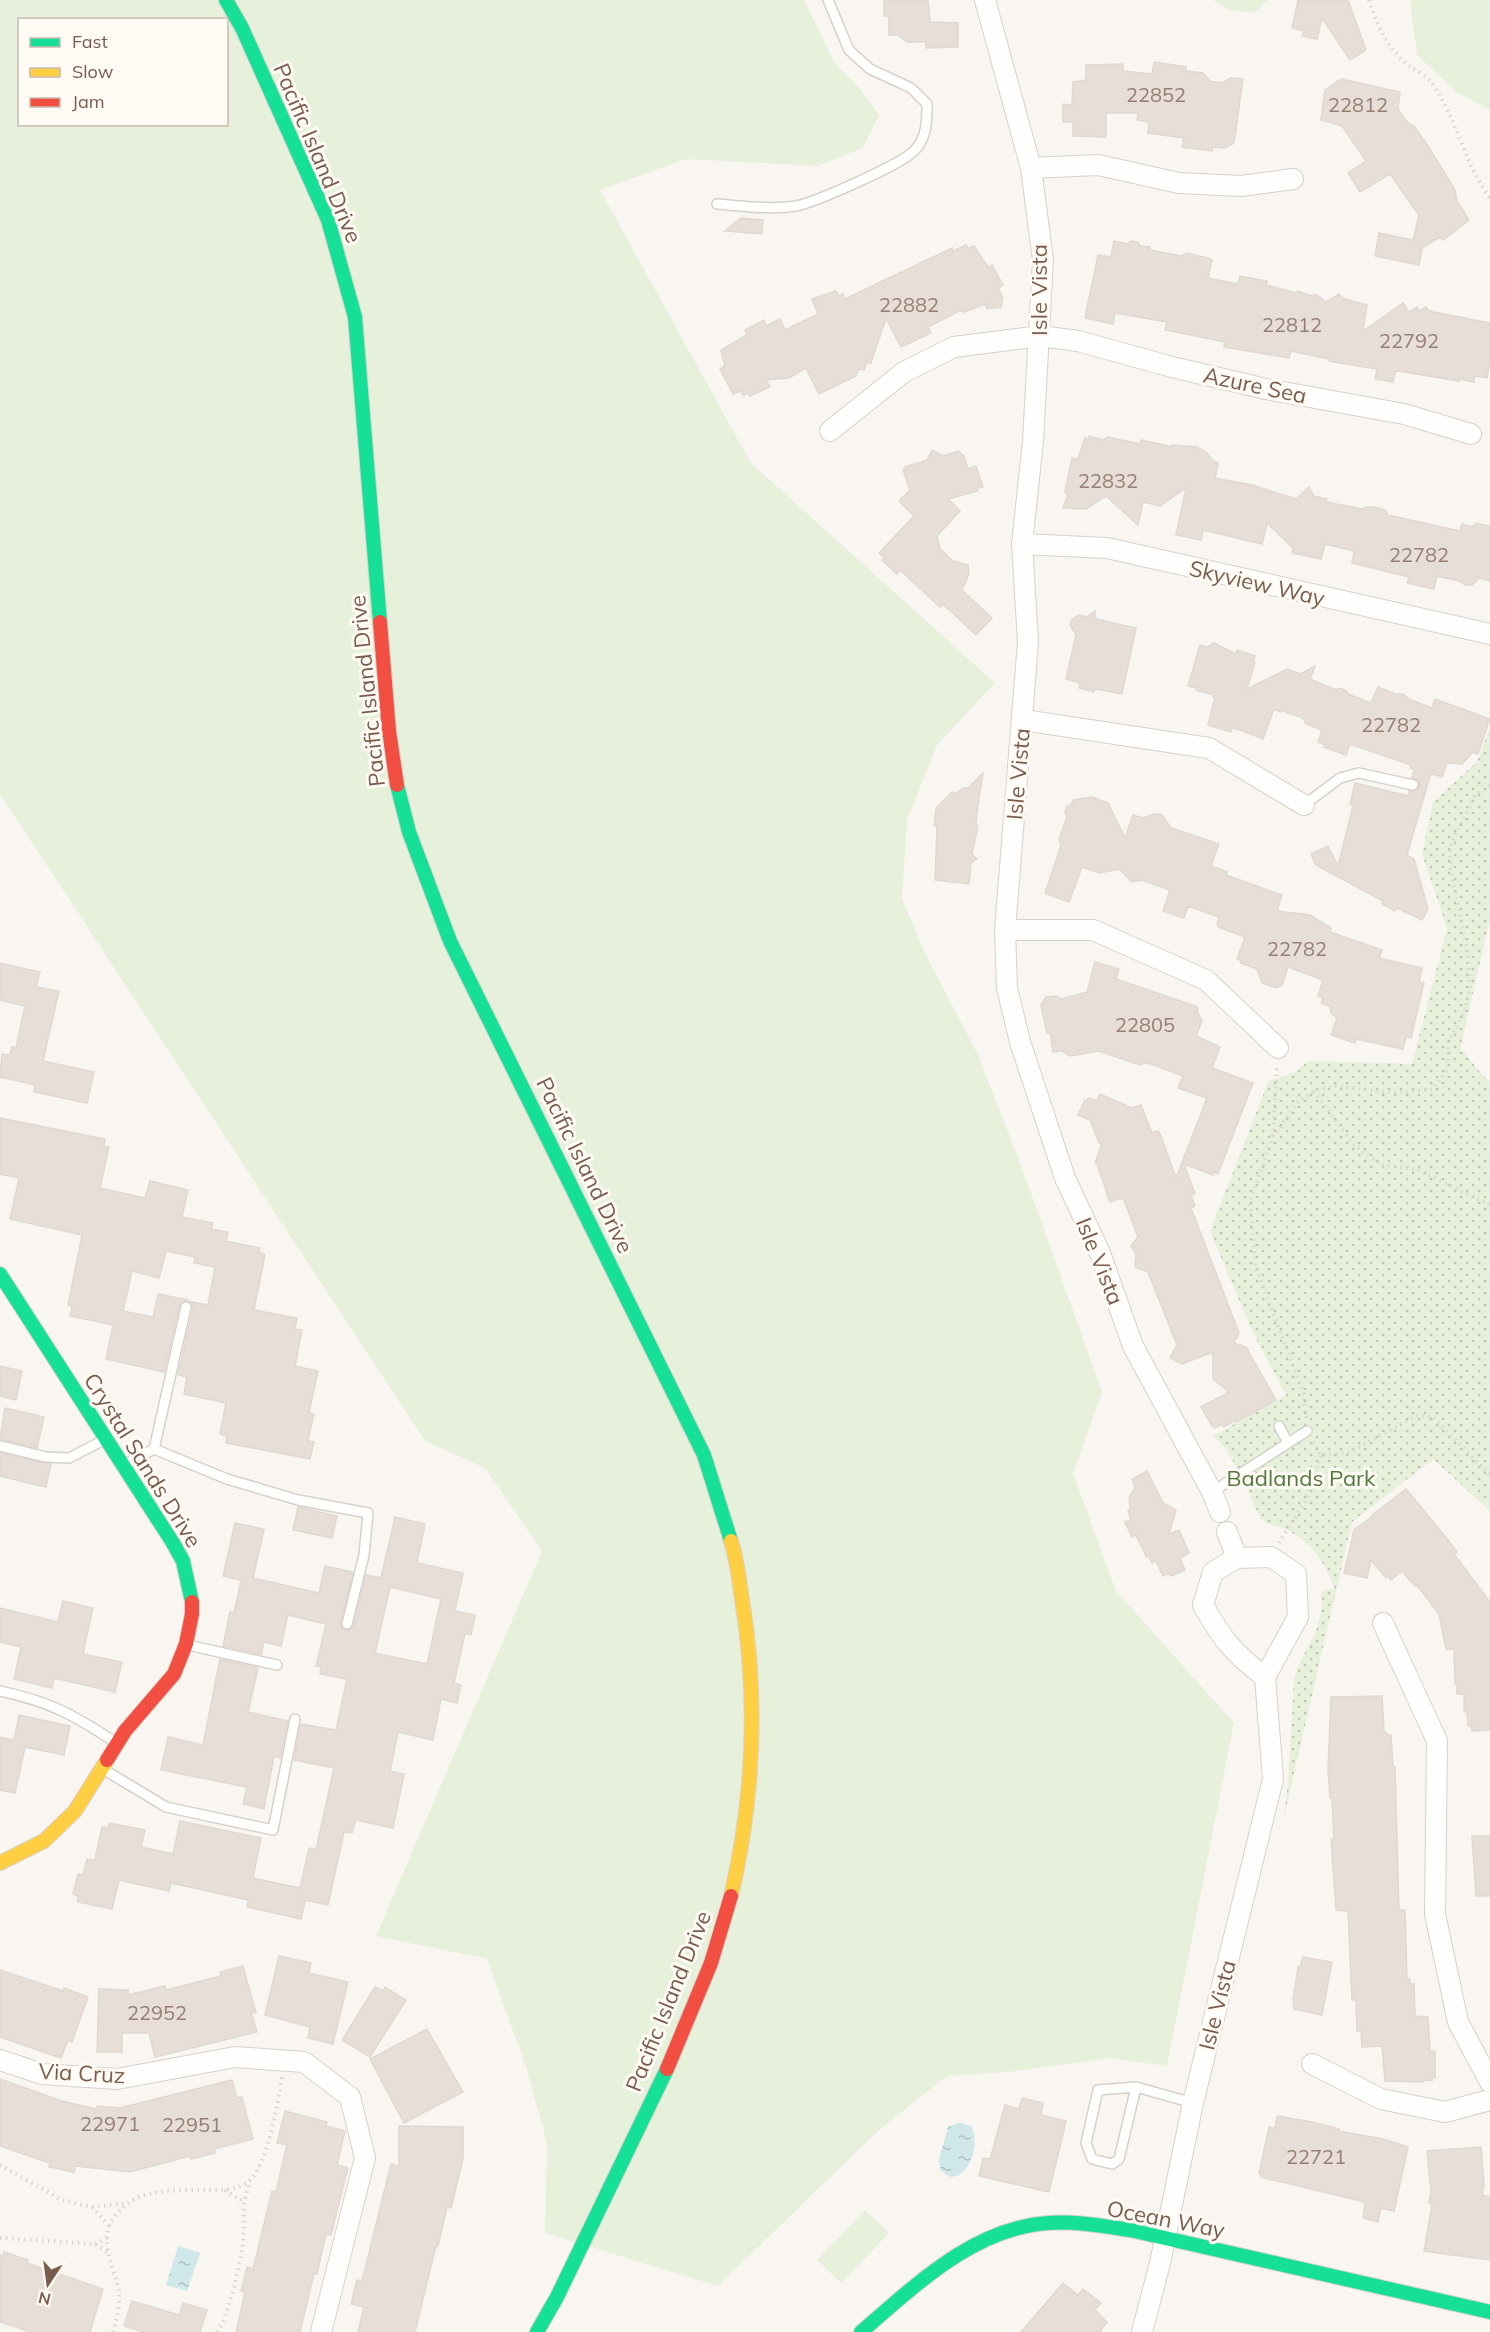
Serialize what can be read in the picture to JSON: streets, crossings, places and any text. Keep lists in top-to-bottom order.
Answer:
{
  "streets": {
    "main road": ["Pacific Island Drive", "Crystal Sands Drive", "Ocean Way"],
    "street": [
      "Isle Vista",
      "Azure Sea",
      "Skyview Way",
      "Via Cruz"
    ]
  },
  "crossings": [
    ["Isle Vista", "Azure Sea"],
    ["Isle Vista", "Skyview Way"],
    ["Isle Vista", "Ocean Way"]
  ],
  "parks": ["Badlands Park"],
  "house_numbers": [
    "22852",
    "22812",
    "22882",
    "22812",
    "22792",
    "22832",
    "22782",
    "22782",
    "22782",
    "22805",
    "22952",
    "22971",
    "22951",
    "22721"
  ],
  "legend": ["Fast", "Slow", "Jam"],
  "north": "bottom"
}
